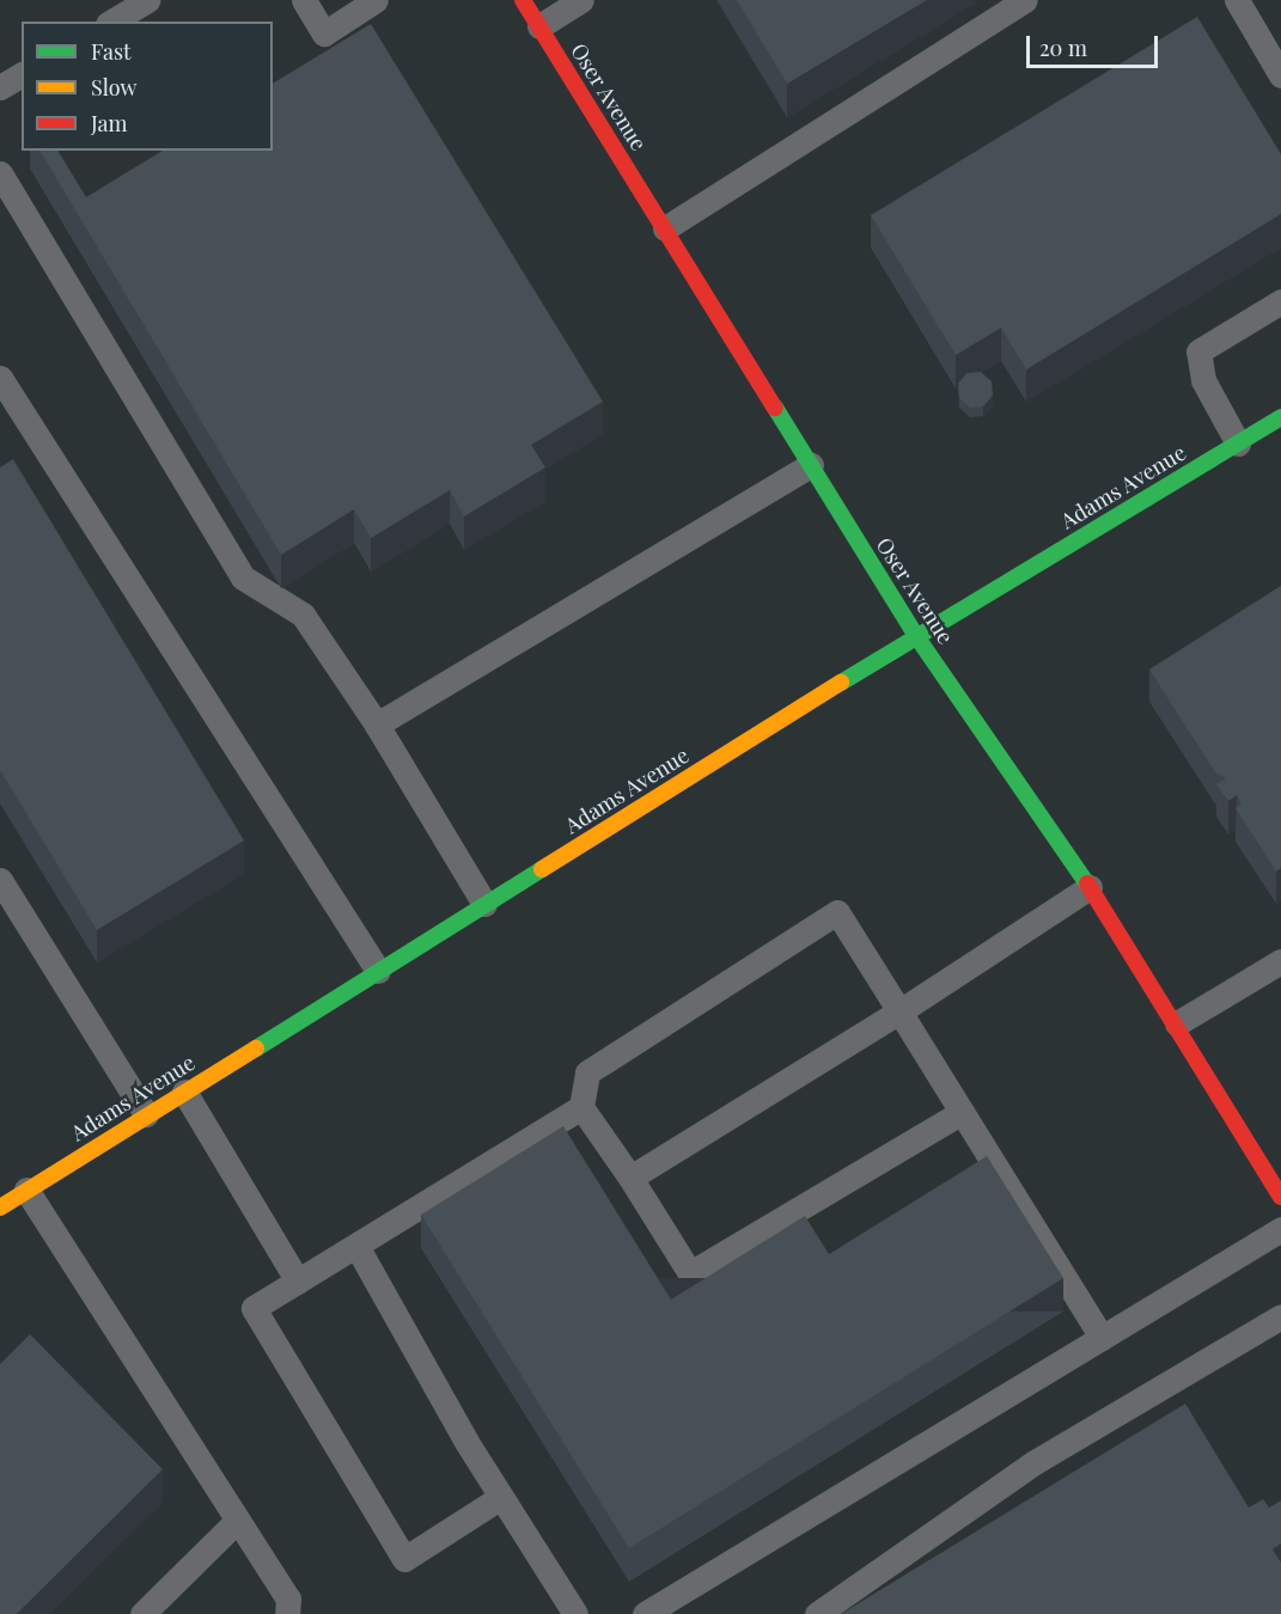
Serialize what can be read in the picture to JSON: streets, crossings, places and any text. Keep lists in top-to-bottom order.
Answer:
{
  "streets": {
    "street": ["Oser Avenue", "Adams Avenue"]
  },
  "crossings": [
    ["Oser Avenue", "Adams Avenue"]
  ],
  "legend": ["Fast", "Slow", "Jam"],
  "scale_bar": "20 m"
}
